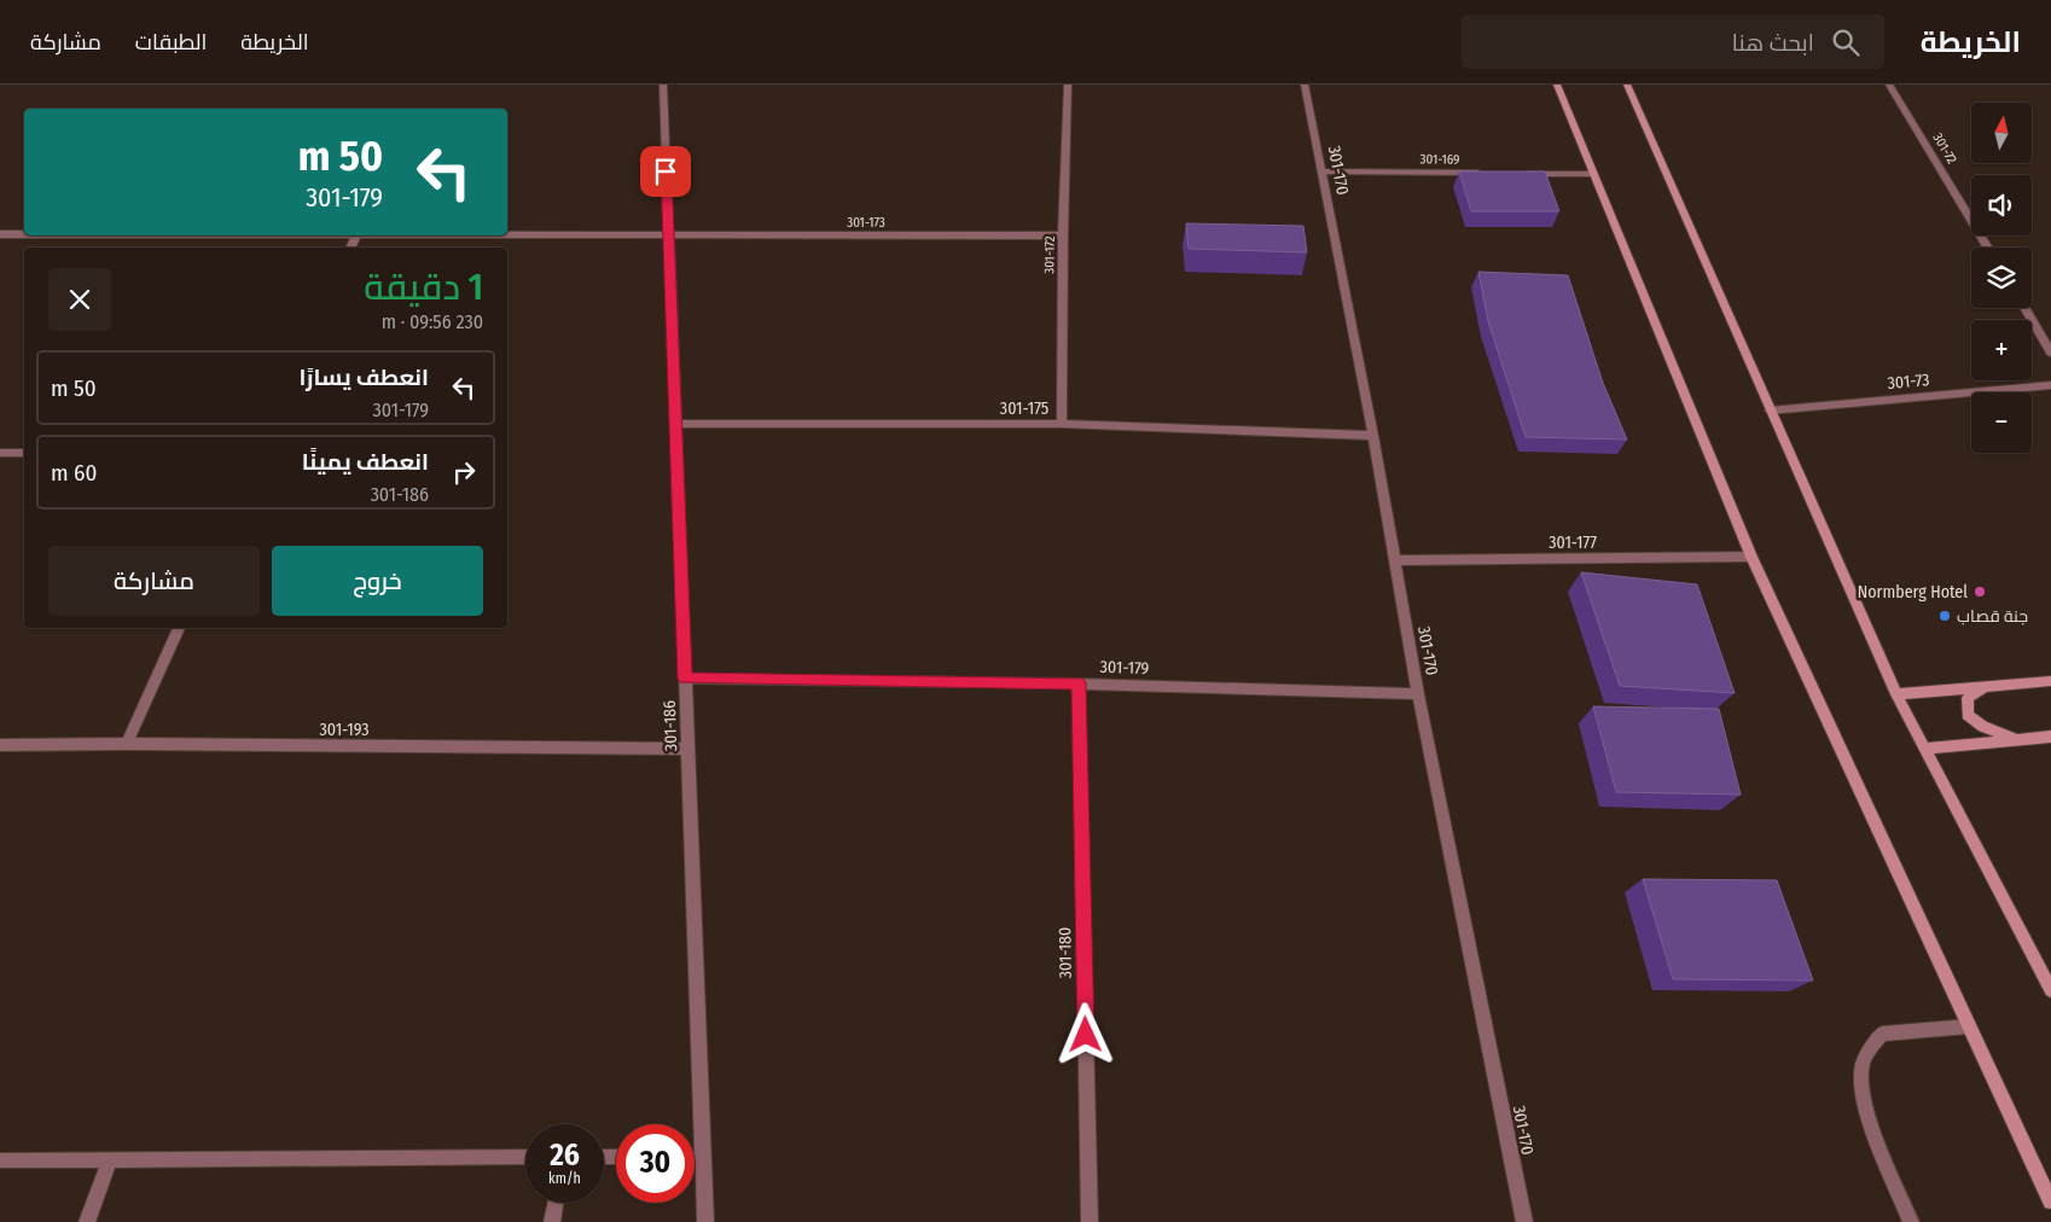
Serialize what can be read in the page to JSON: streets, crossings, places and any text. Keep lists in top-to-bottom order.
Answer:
{
  "streets": {
    "street": [
      "301-72",
      "301-169",
      "301-170",
      "301-173",
      "301-172",
      "301-73",
      "301-175",
      "301-177",
      "301-179",
      "301-186",
      "301-193",
      "301-180"
    ]
  },
  "crossings": [
    ["301-169", "301-170"],
    ["301-170", "301-175"],
    ["301-170", "301-177"],
    ["301-170", "301-179"],
    ["301-173", "301-172"],
    ["301-173", "301-186"],
    ["301-172", "301-175"],
    ["301-175", "301-186"],
    ["301-179", "301-186"],
    ["301-179", "301-180"],
    ["301-186", "301-193"]
  ],
  "places": ["Normberg Hotel", "جنة قصاب"],
  "north": "top",
  "page": {
    "header": "الخريطة",
    "search": "ابحث هنا",
    "nav": ["الخريطة", "الطبقات", "مشاركة"],
    "map_buttons": ["+", "−"],
    "turn": ["50 m", "301-179"],
    "heading": ["1 دقيقة", "230 m · 09:56"],
    "list": [
      {
        "name": "انعطف يسارًا",
        "note": "301-179",
        "value": "50 m"
      },
      {
        "name": "انعطف يمينًا",
        "note": "301-186",
        "value": "60 m"
      }
    ],
    "buttons": ["خروج", "مشاركة"],
    "speed": "26 km/h",
    "limit": "30"
  }
}
